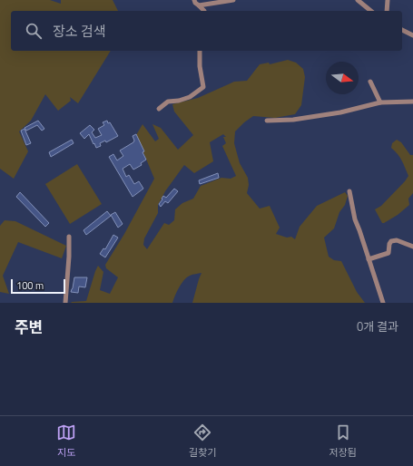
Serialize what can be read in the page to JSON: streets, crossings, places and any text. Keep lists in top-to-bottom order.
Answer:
{
  "scale_bar": "100 m",
  "north": "right",
  "page": {
    "search": "장소 검색",
    "scale": "100 m",
    "heading": ["주변", "0개 결과"],
    "nav": ["지도", "길찾기", "저장됨"]
  }
}
